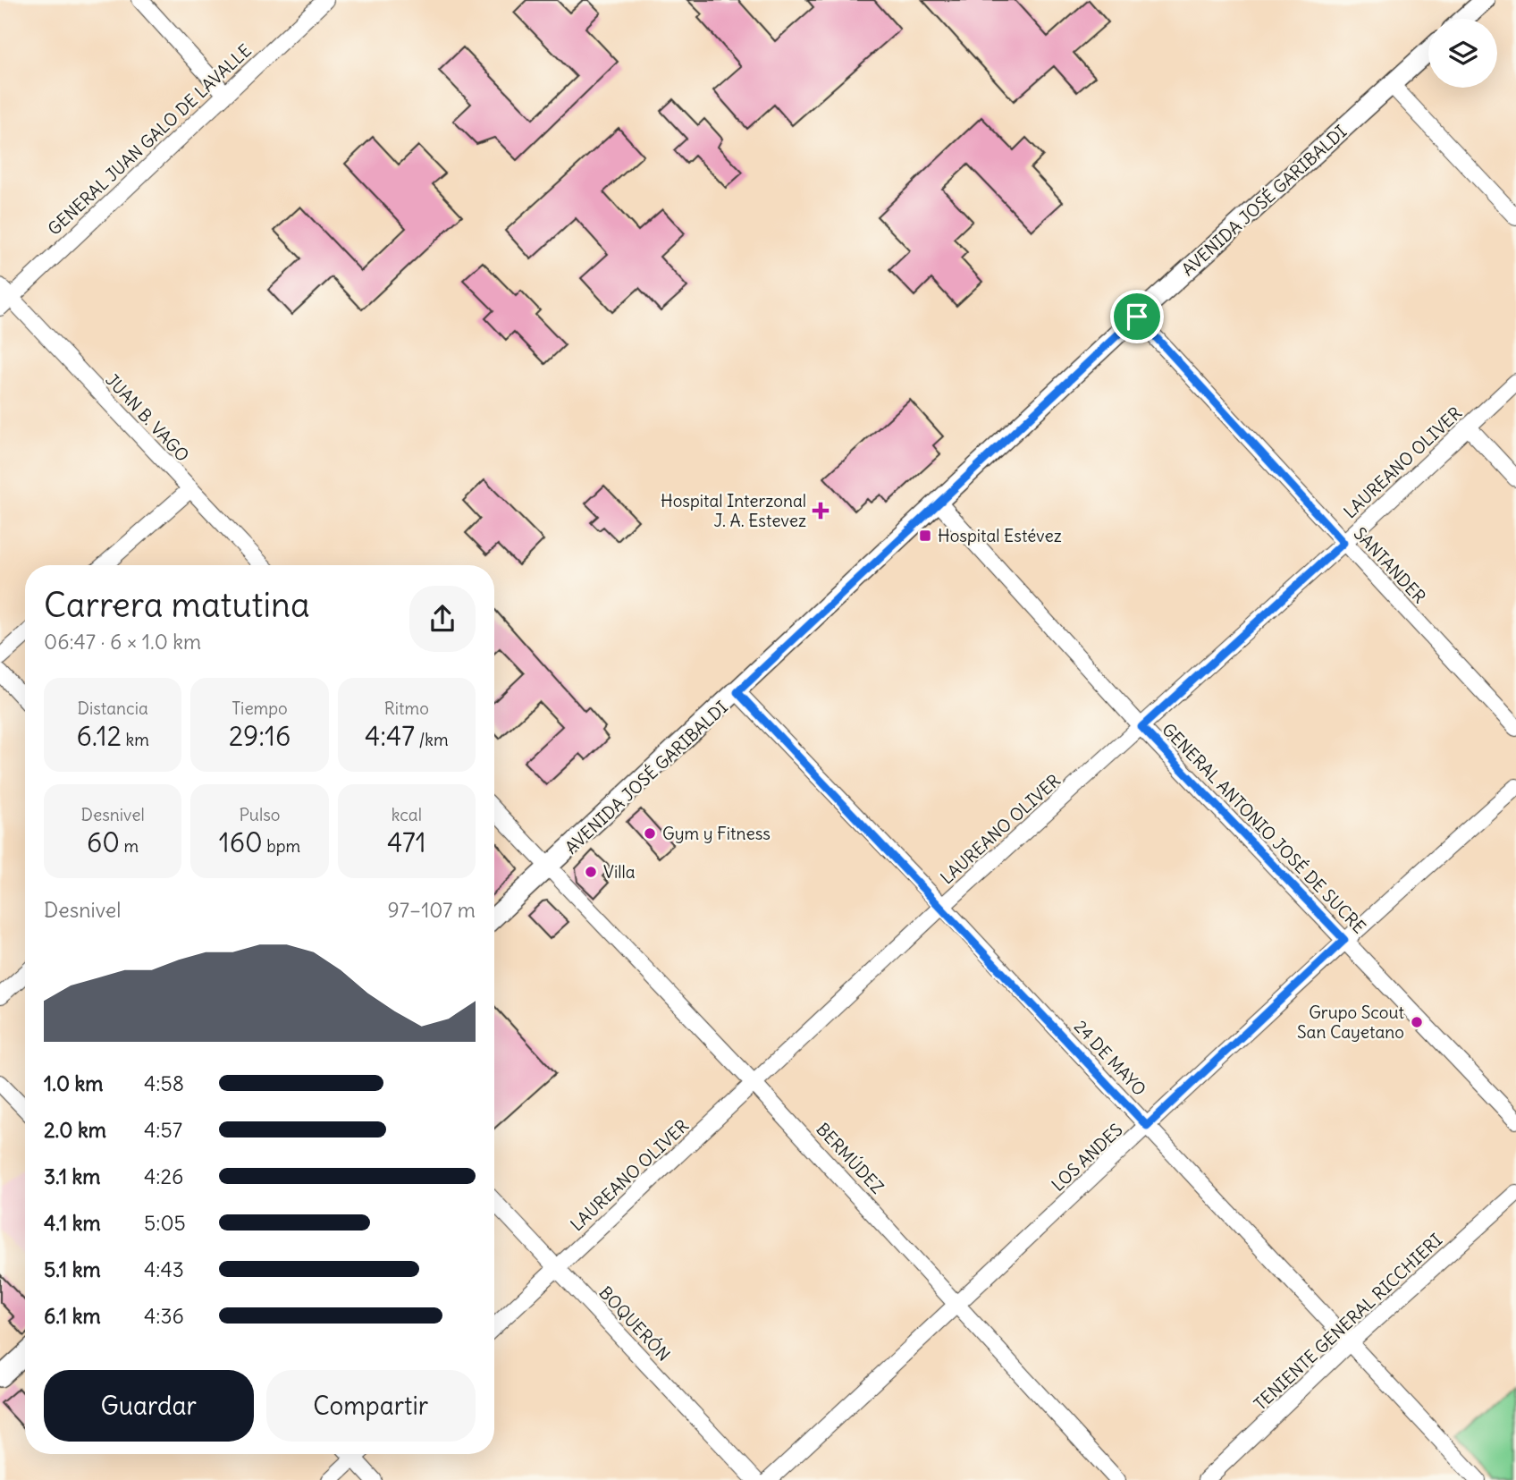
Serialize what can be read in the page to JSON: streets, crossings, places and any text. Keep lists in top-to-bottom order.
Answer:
{
  "streets": {
    "main road": ["AVENIDA JOSÉ GARIBALDI"],
    "street": [
      "GENERAL JUAN GALO DE LAVALLE",
      "JUAN B. VAGO",
      "LAUREANO OLIVER",
      "SANTANDER",
      "GENERAL ANTONIO JOSÉ DE SUCRE",
      "24 DE MAYO",
      "LOS ANDES",
      "BERMÚDEZ",
      "TENIENTE GENERAL RICCHIERI",
      "BOQUERÓN"
    ]
  },
  "crossings": [
    ["GENERAL JUAN GALO DE LAVALLE", "JUAN B. VAGO"],
    ["AVENIDA JOSÉ GARIBALDI", "SANTANDER"],
    ["AVENIDA JOSÉ GARIBALDI", "GENERAL ANTONIO JOSÉ DE SUCRE"],
    ["AVENIDA JOSÉ GARIBALDI", "24 DE MAYO"],
    ["AVENIDA JOSÉ GARIBALDI", "BERMÚDEZ"],
    ["LAUREANO OLIVER", "SANTANDER"],
    ["LAUREANO OLIVER", "GENERAL ANTONIO JOSÉ DE SUCRE"],
    ["LAUREANO OLIVER", "24 DE MAYO"],
    ["LAUREANO OLIVER", "BERMÚDEZ"],
    ["LAUREANO OLIVER", "BOQUERÓN"],
    ["GENERAL ANTONIO JOSÉ DE SUCRE", "LOS ANDES"],
    ["24 DE MAYO", "LOS ANDES"],
    ["24 DE MAYO", "TENIENTE GENERAL RICCHIERI"],
    ["LOS ANDES", "BERMÚDEZ"]
  ],
  "places": {
    "health": ["Hospital Interzonal J. A. Estevez"],
    "transit": ["Hospital Estévez"],
    "other": ["Gym y Fitness", "Villa", "Grupo Scout San Cayetano"]
  },
  "page": {
    "heading": ["Carrera matutina", "06:47 · 6 × 1.0 km"],
    "stats": [
      ["Distancia", "6.12 km"],
      ["Tiempo", "29:16"],
      ["Ritmo", "4:47 /km"],
      ["Desnivel", "60 m"],
      ["Pulso", "160 bpm"],
      ["kcal", "471"]
    ],
    "chart": ["Desnivel", "97–107 m"],
    "list": [
      {
        "name": "1.0 km",
        "note": "4:58"
      },
      {
        "name": "2.0 km",
        "note": "4:57"
      },
      {
        "name": "3.1 km",
        "note": "4:26"
      },
      {
        "name": "4.1 km",
        "note": "5:05"
      },
      {
        "name": "5.1 km",
        "note": "4:43"
      },
      {
        "name": "6.1 km",
        "note": "4:36"
      }
    ],
    "buttons": ["Guardar", "Compartir"]
  }
}
